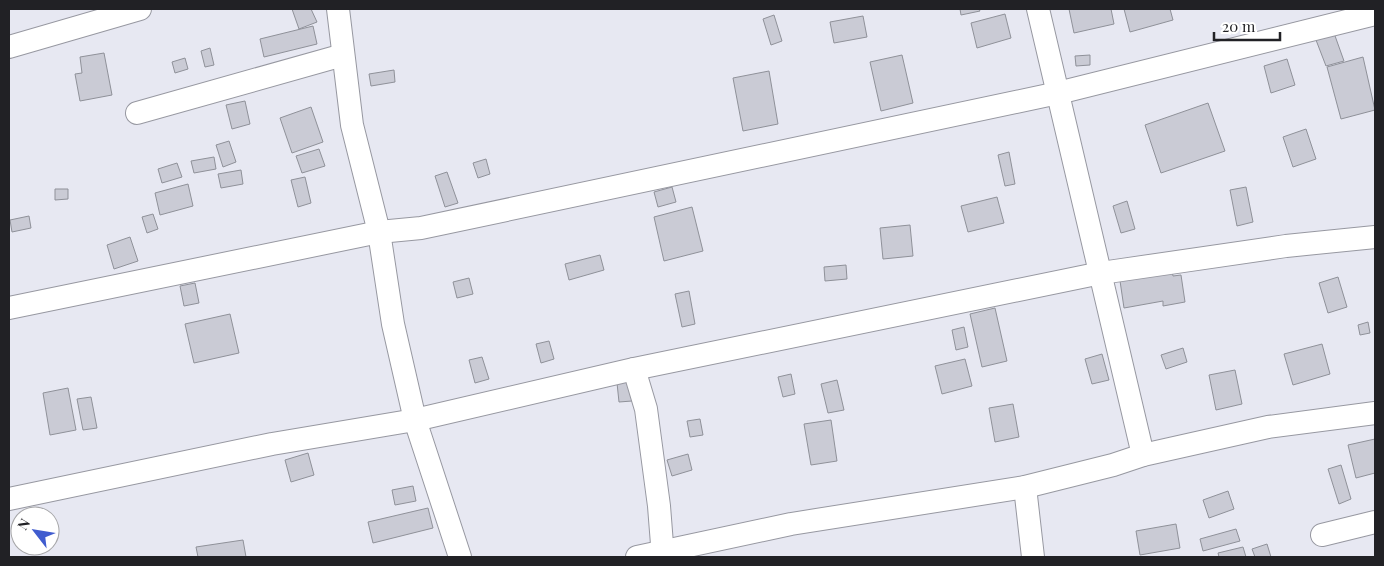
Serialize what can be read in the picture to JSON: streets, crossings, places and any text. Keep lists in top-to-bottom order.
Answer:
{
  "scale_bar": "20 m",
  "north": "top left"
}
